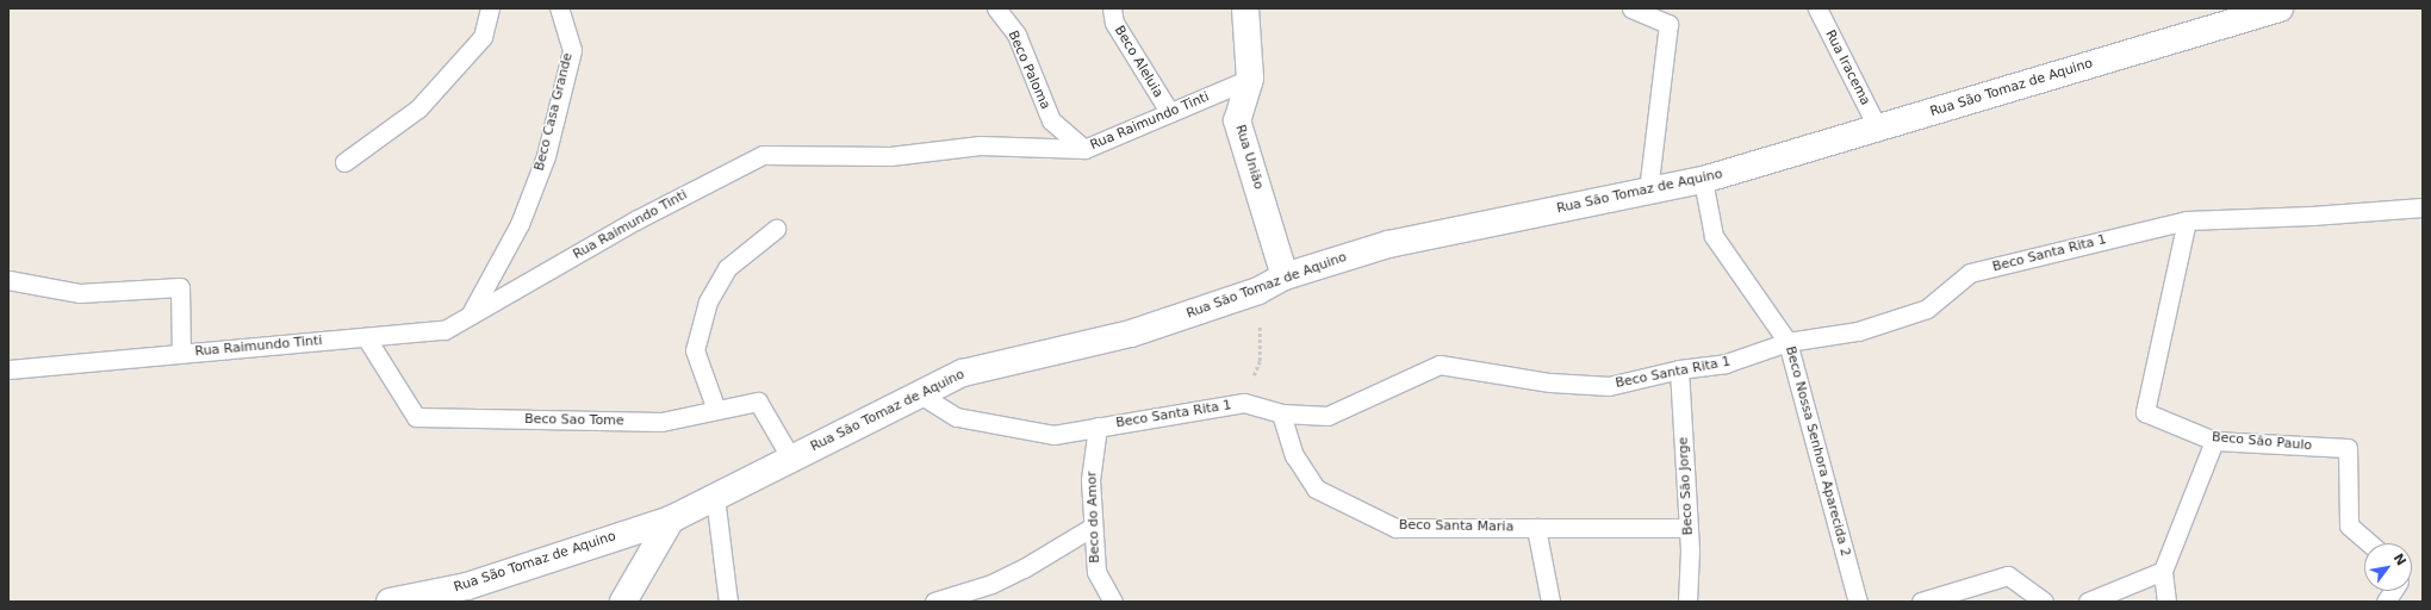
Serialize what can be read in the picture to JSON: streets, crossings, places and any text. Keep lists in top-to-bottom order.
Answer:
{
  "streets": {
    "street": ["Rua São Tomaz de Aquino", "Rua União"],
    "lane": [
      "Beco Aleluia",
      "Rua Iracema",
      "Beco Paloma",
      "Beco Casa Grande",
      "Rua Raimundo Tinti",
      "Beco Santa Rita 1",
      "Beco Sao Tome",
      "Beco São Paulo",
      "Beco Nossa Senhora Aparecida 2",
      "Beco São Jorge",
      "Beco do Amor",
      "Beco Santa Maria"
    ]
  },
  "crossings": [
    ["Beco Aleluia", "Rua Raimundo Tinti"],
    ["Rua Iracema", "Rua São Tomaz de Aquino"],
    ["Beco Paloma", "Rua Raimundo Tinti"],
    ["Rua São Tomaz de Aquino", "Rua União"],
    ["Rua São Tomaz de Aquino", "Beco Santa Rita 1"],
    ["Rua São Tomaz de Aquino", "Beco Sao Tome"],
    ["Rua São Tomaz de Aquino", "Beco Nossa Senhora Aparecida 2"],
    ["Beco Casa Grande", "Rua Raimundo Tinti"],
    ["Rua Raimundo Tinti", "Rua União"],
    ["Rua Raimundo Tinti", "Beco Sao Tome"],
    ["Beco Santa Rita 1", "Beco São Paulo"],
    ["Beco Santa Rita 1", "Beco Nossa Senhora Aparecida 2"],
    ["Beco Santa Rita 1", "Beco São Jorge"],
    ["Beco Santa Rita 1", "Beco do Amor"],
    ["Beco Santa Rita 1", "Beco Santa Maria"],
    ["Beco São Jorge", "Beco Santa Maria"]
  ],
  "north": "top right"
}
